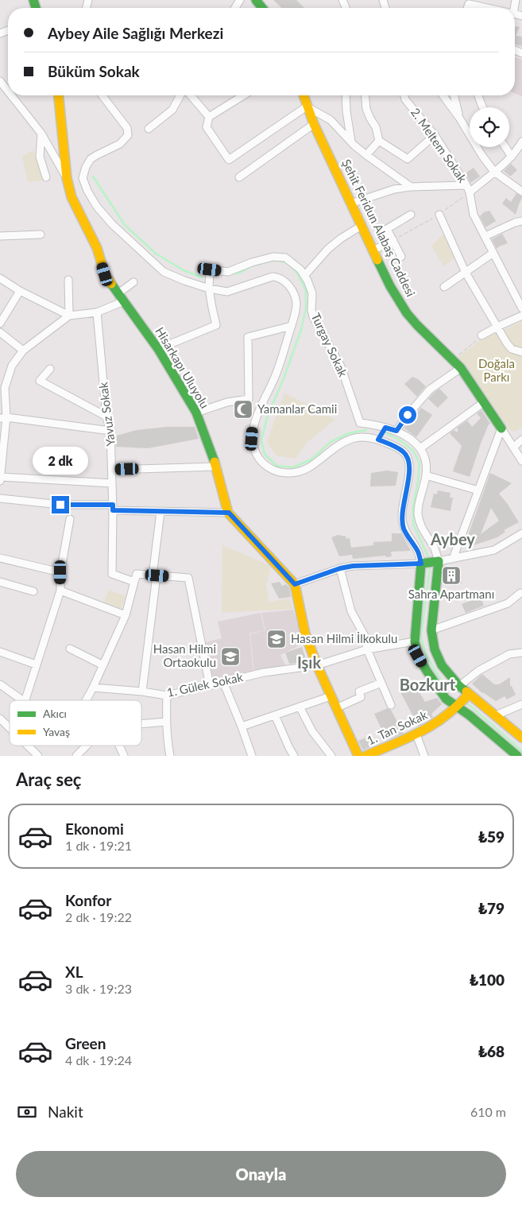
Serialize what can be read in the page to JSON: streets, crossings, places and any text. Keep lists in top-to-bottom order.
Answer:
{
  "streets": {
    "street": [
      "2. Meltem Sokak",
      "Şehit Feridun Alabaş Caddesi",
      "Turgay Sokak",
      "Hisarkapı Uluyolu",
      "Yavuz Sokak",
      "1. Gülek Sokak",
      "1. Tan Sokak"
    ]
  },
  "districts": ["Aybey", "Işık", "Bozkurt"],
  "parks": ["Doğala Parkı"],
  "places": {
    "mosque": ["Yamanlar Camii"],
    "building": ["Sahra Apartmanı"],
    "school or university": ["Hasan Hilmi İlkokulu", "Hasan Hilmi Ortaokulu"]
  },
  "legend": ["Akıcı", "Yavaş"],
  "page": {
    "banner": ["Aybey Aile Sağlığı Merkezi", "Büküm Sokak"],
    "bubble": "2 dk",
    "heading": "Araç seç",
    "list": [
      {
        "name": "Ekonomi",
        "note": "1 dk · 19:21",
        "value": "₺59"
      },
      {
        "name": "Konfor",
        "note": "2 dk · 19:22",
        "value": "₺79"
      },
      {
        "name": "XL",
        "note": "3 dk · 19:23",
        "value": "₺100"
      },
      {
        "name": "Green",
        "note": "4 dk · 19:24",
        "value": "₺68"
      }
    ],
    "pay": ["Nakit", "610 m"],
    "buttons": "Onayla"
  }
}
